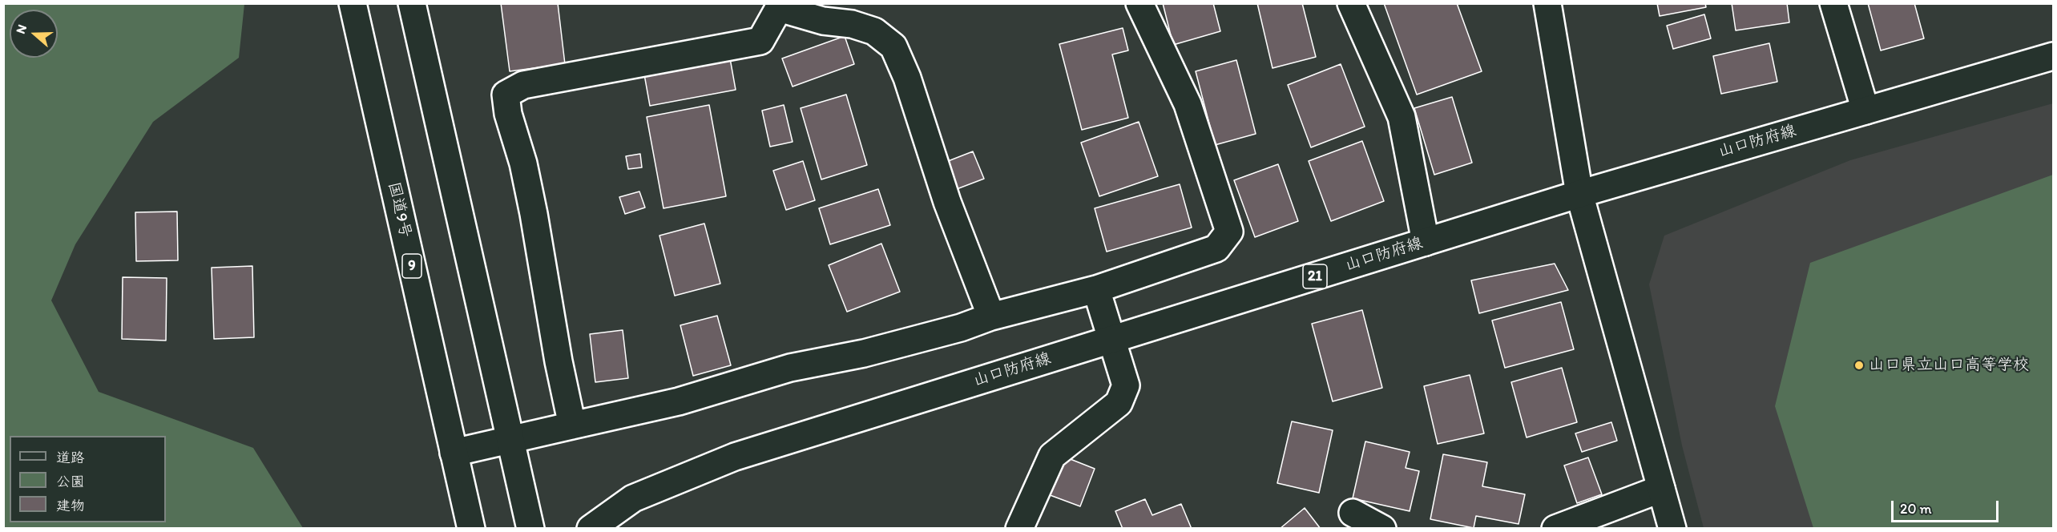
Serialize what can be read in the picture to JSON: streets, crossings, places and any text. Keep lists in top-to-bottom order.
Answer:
{
  "streets": {
    "main road": [
      "山口防府線",
      "国道9号",
      "9",
      "21"
    ]
  },
  "places": ["山口県立山口高等学校"],
  "legend": ["道路", "公園", "建物"],
  "scale_bar": "20 m",
  "north": "left"
}
